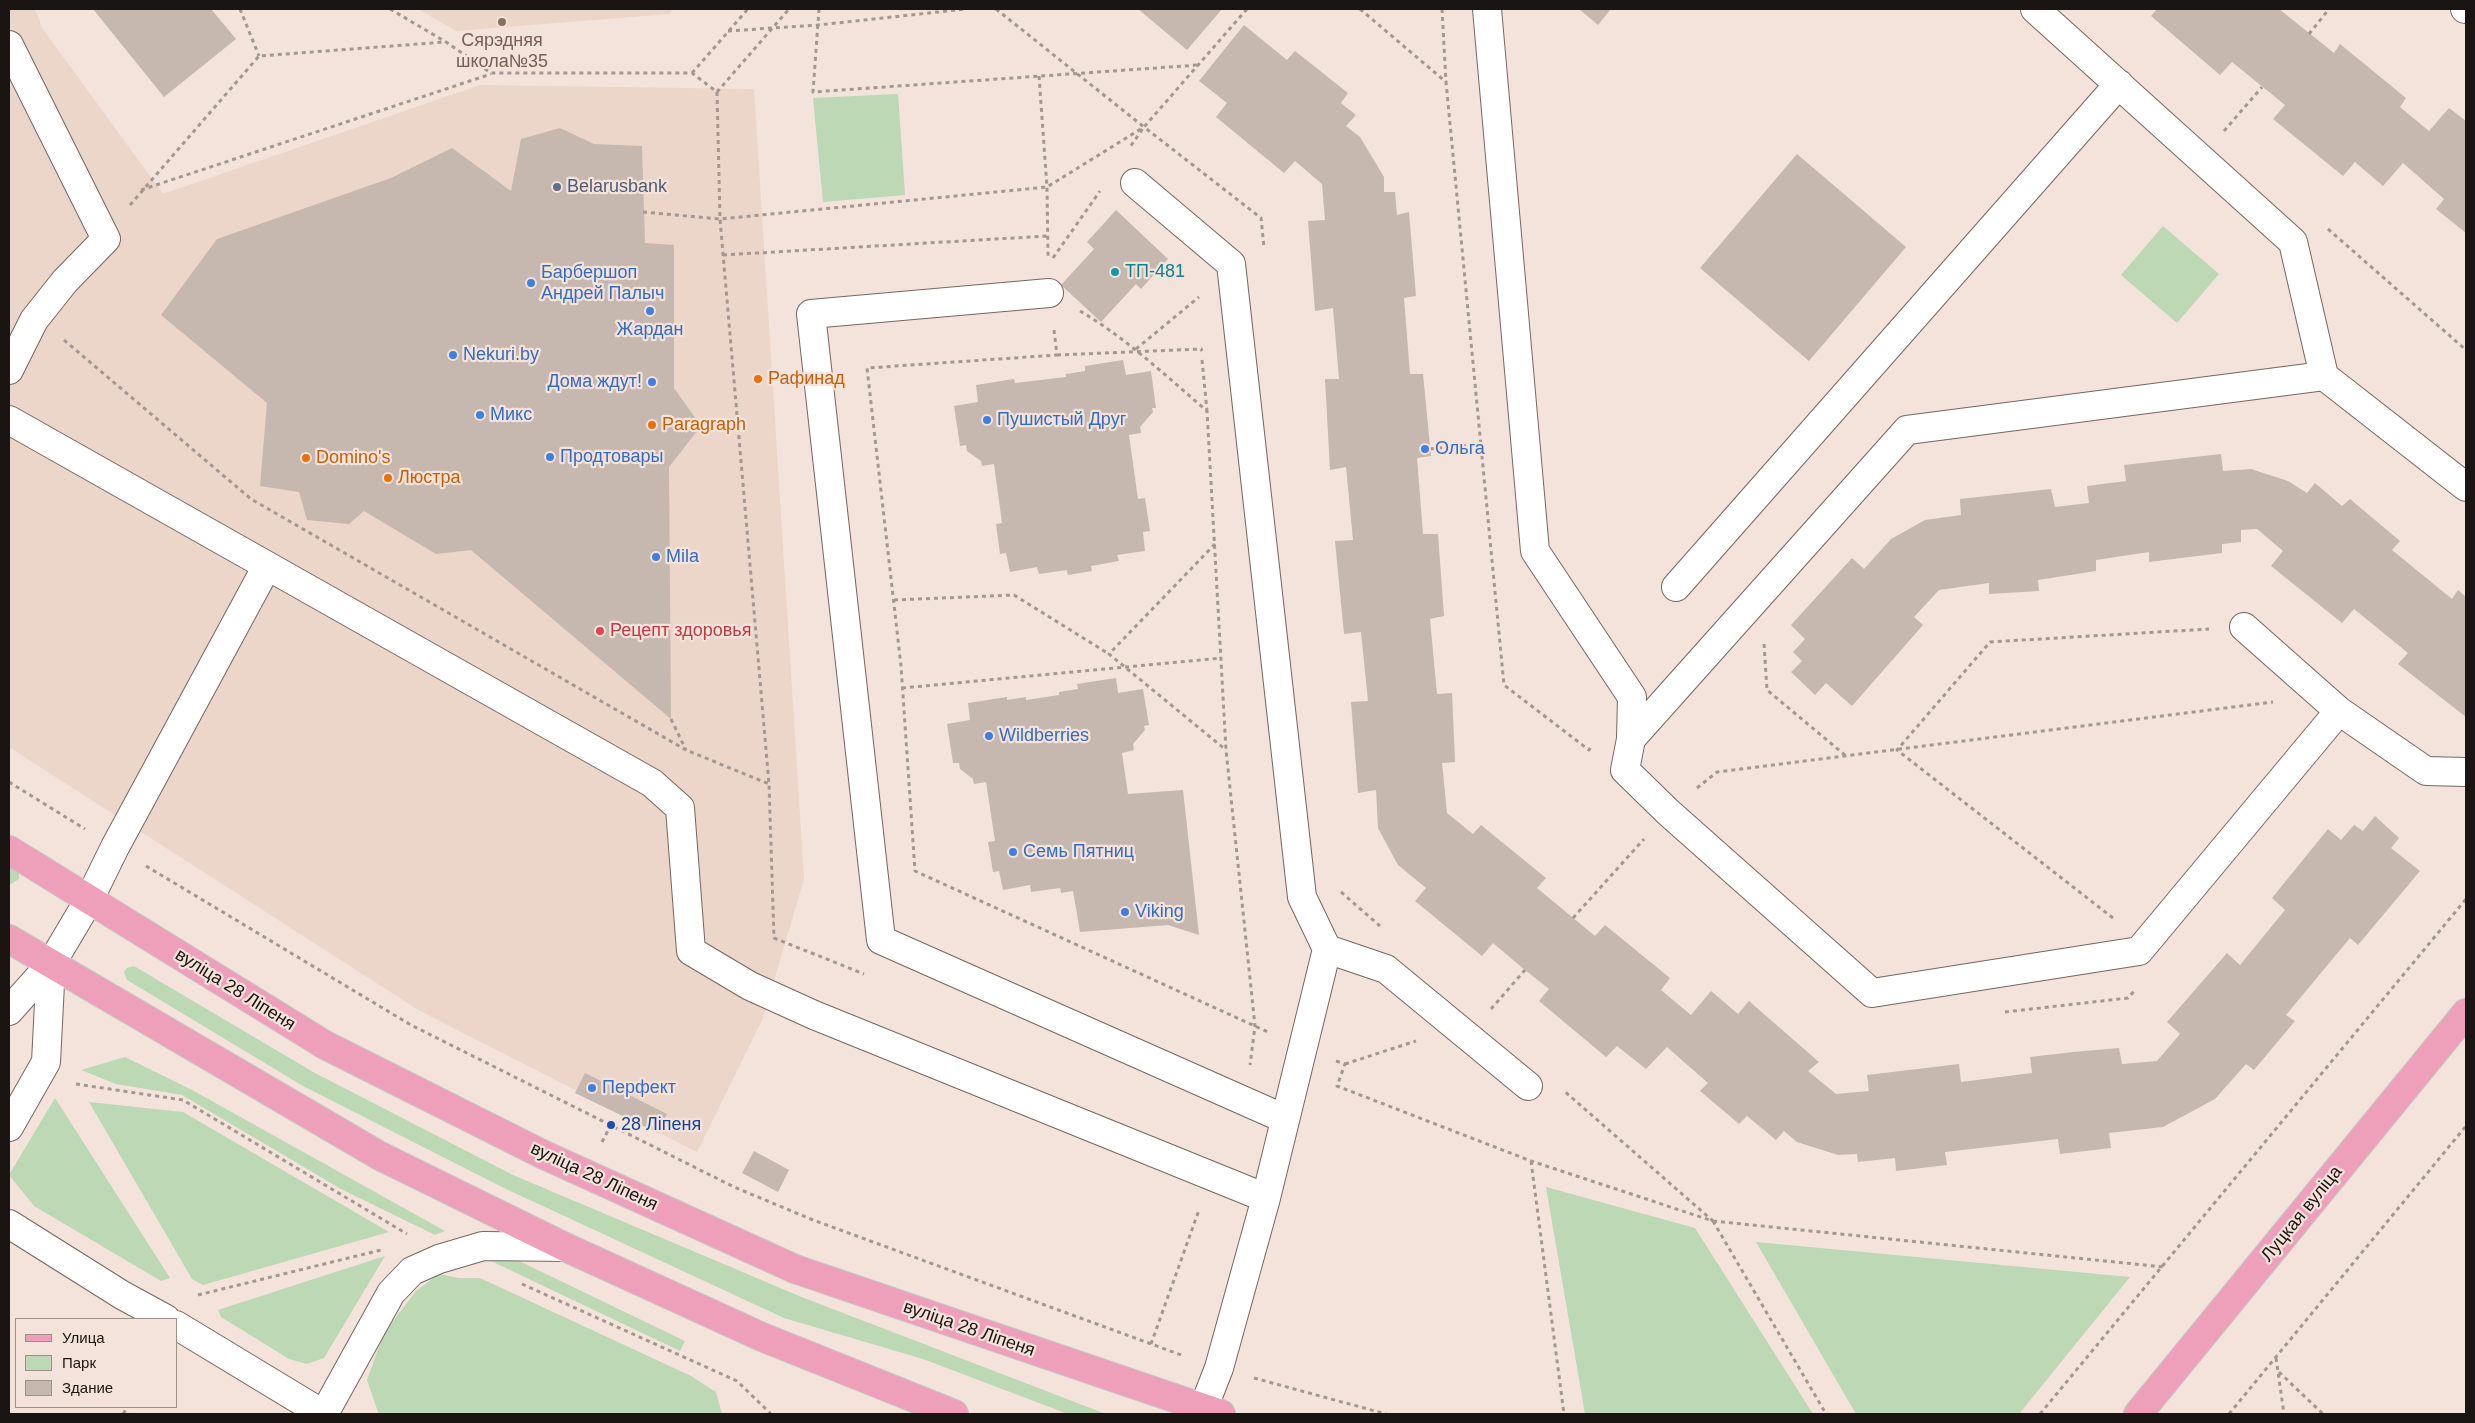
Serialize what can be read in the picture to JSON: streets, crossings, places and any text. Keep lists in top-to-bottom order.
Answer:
{
  "streets": {
    "main road": ["вуліца 28 Ліпеня", "Луцкая вуліца"]
  },
  "places": [
    "Сярэдняя школа№35",
    "Belarusbank",
    "ТП-481",
    "Барбершоп Андрей Палыч",
    "Жардан",
    "Nekuri.by",
    "Рафинад",
    "Дома ждут!",
    "Микс",
    "Пушистый Друг",
    "Paragraph",
    "Ольга",
    "Продтовары",
    "Domino's",
    "Люстра",
    "Mila",
    "Рецепт здоровья",
    "Wildberries",
    "Семь Пятниц",
    "Viking",
    "Перфект",
    "28 Ліпеня"
  ],
  "legend": ["Улица", "Парк", "Здание"]
}
